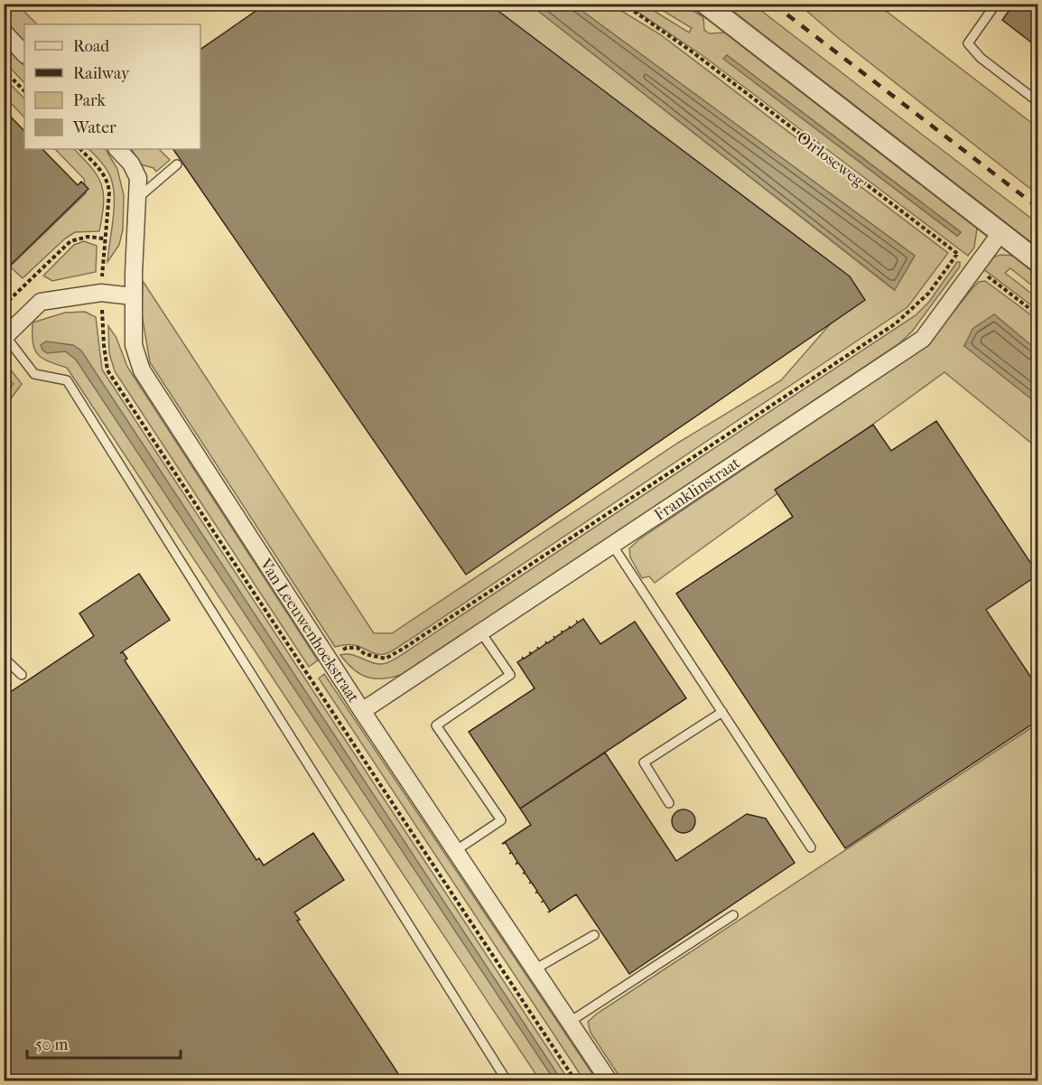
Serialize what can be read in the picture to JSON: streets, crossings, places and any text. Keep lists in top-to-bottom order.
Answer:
{
  "streets": {
    "street": ["Franklinstraat", "Van Leeuwenhoekstraat"],
    "path": ["Oirloseweg"]
  },
  "crossings": [
    ["Oirloseweg", "Franklinstraat"],
    ["Franklinstraat", "Van Leeuwenhoekstraat"]
  ],
  "legend": [
    "Road",
    "Railway",
    "Park",
    "Water"
  ],
  "scale_bar": "50 m"
}
